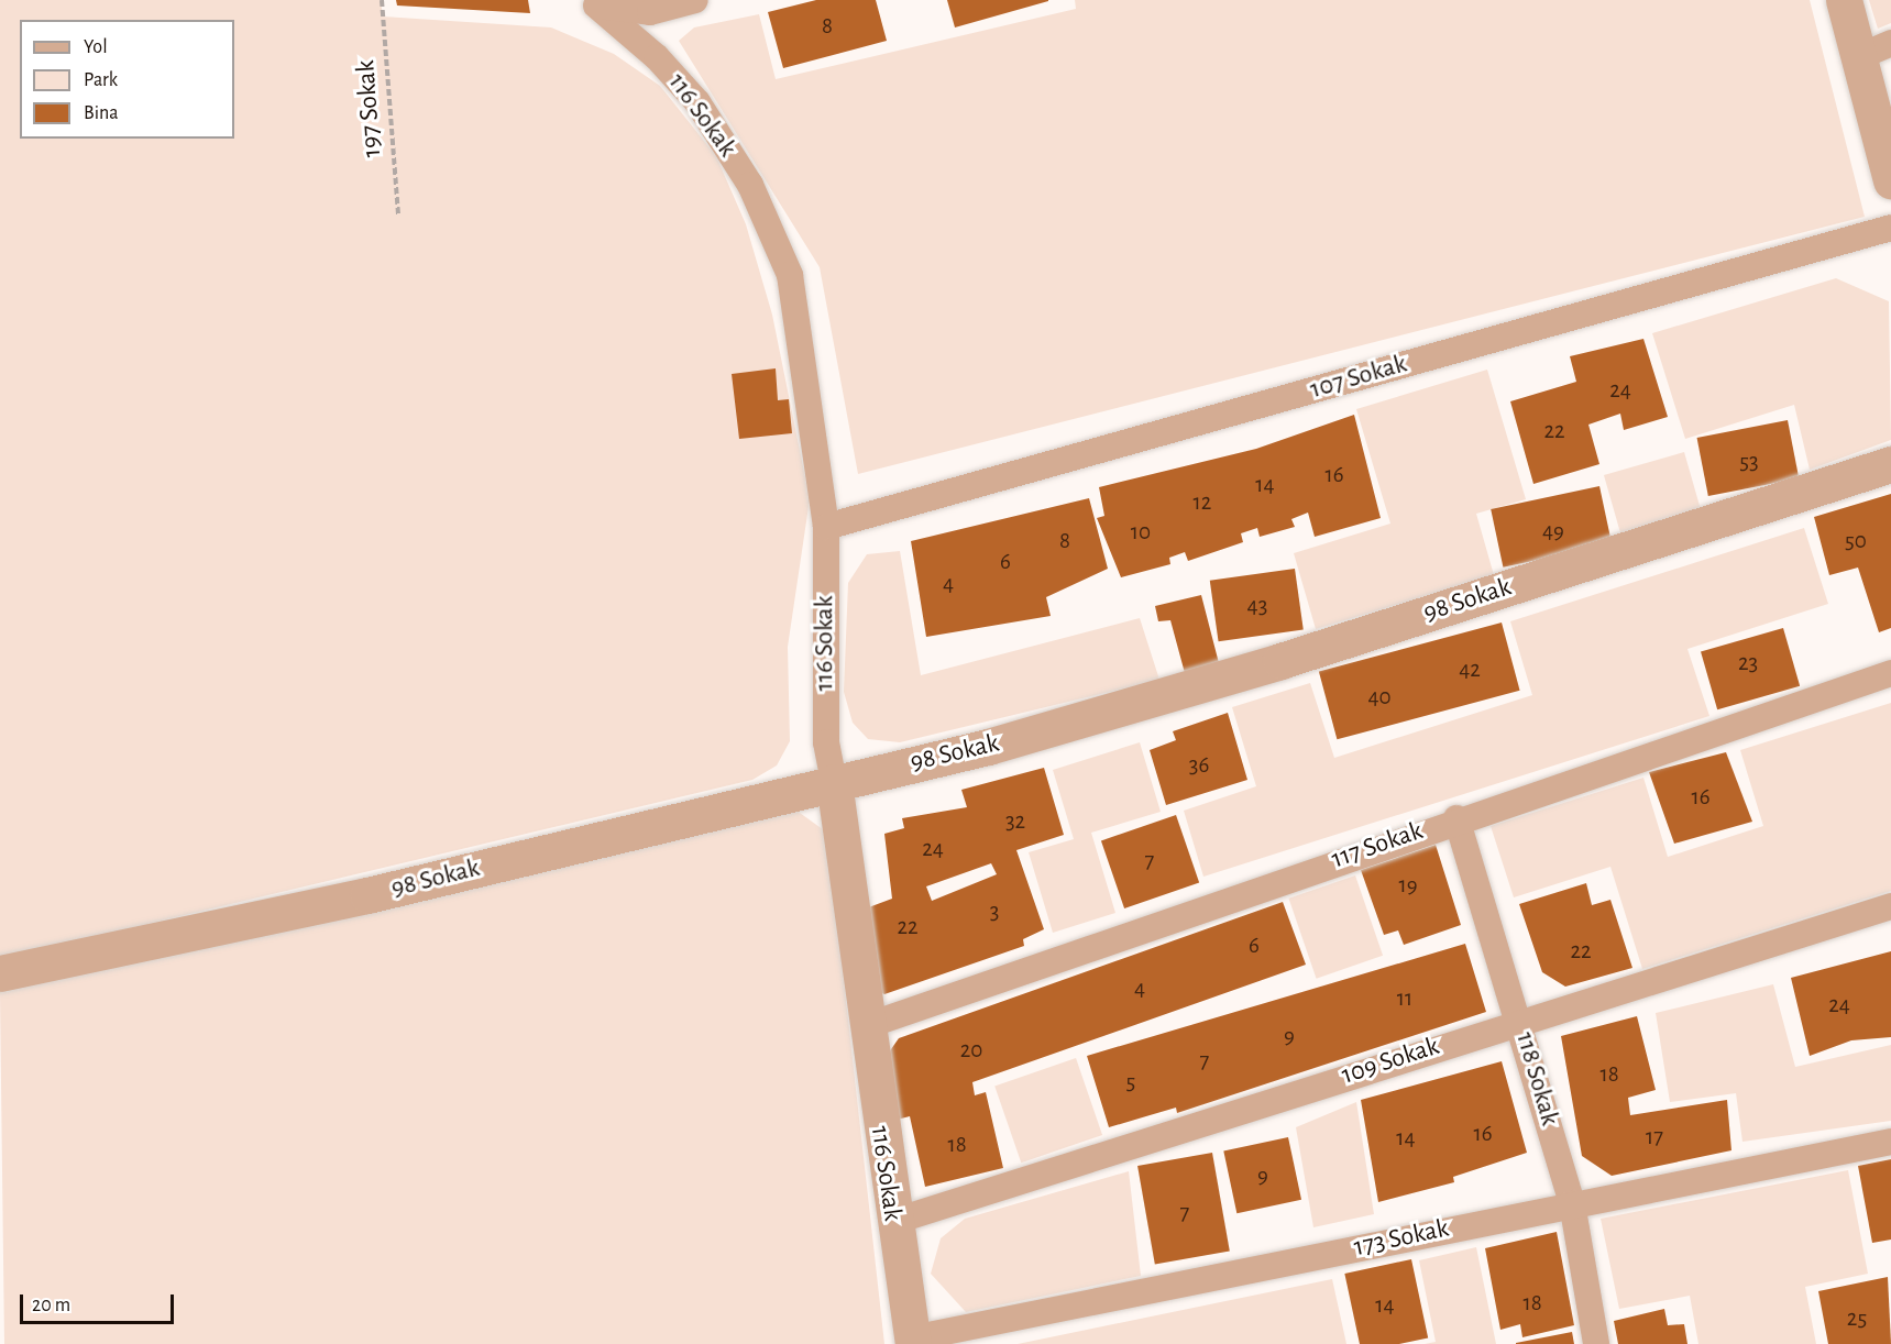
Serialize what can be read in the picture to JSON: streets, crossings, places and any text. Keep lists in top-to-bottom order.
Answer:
{
  "streets": {
    "street": ["116 Sokak", "98 Sokak"],
    "lane": [
      "107 Sokak",
      "117 Sokak",
      "109 Sokak",
      "118 Sokak",
      "173 Sokak"
    ],
    "path": ["197 Sokak"]
  },
  "crossings": [
    ["116 Sokak", "107 Sokak"],
    ["116 Sokak", "98 Sokak"],
    ["116 Sokak", "117 Sokak"],
    ["116 Sokak", "109 Sokak"],
    ["116 Sokak", "173 Sokak"],
    ["117 Sokak", "118 Sokak"],
    ["109 Sokak", "118 Sokak"],
    ["118 Sokak", "173 Sokak"]
  ],
  "house_numbers": [
    "8",
    "24",
    "22",
    "53",
    "16",
    "14",
    "12",
    "49",
    "10",
    "8",
    "50",
    "6",
    "4",
    "43",
    "23",
    "42",
    "40",
    "36",
    "16",
    "32",
    "24",
    "7",
    "19",
    "3",
    "22",
    "6",
    "22",
    "4",
    "11",
    "24",
    "9",
    "20",
    "7",
    "18",
    "5",
    "16",
    "17",
    "14",
    "18",
    "9",
    "7",
    "18",
    "14",
    "25"
  ],
  "legend": ["Yol", "Park", "Bina"],
  "scale_bar": "20 m"
}
